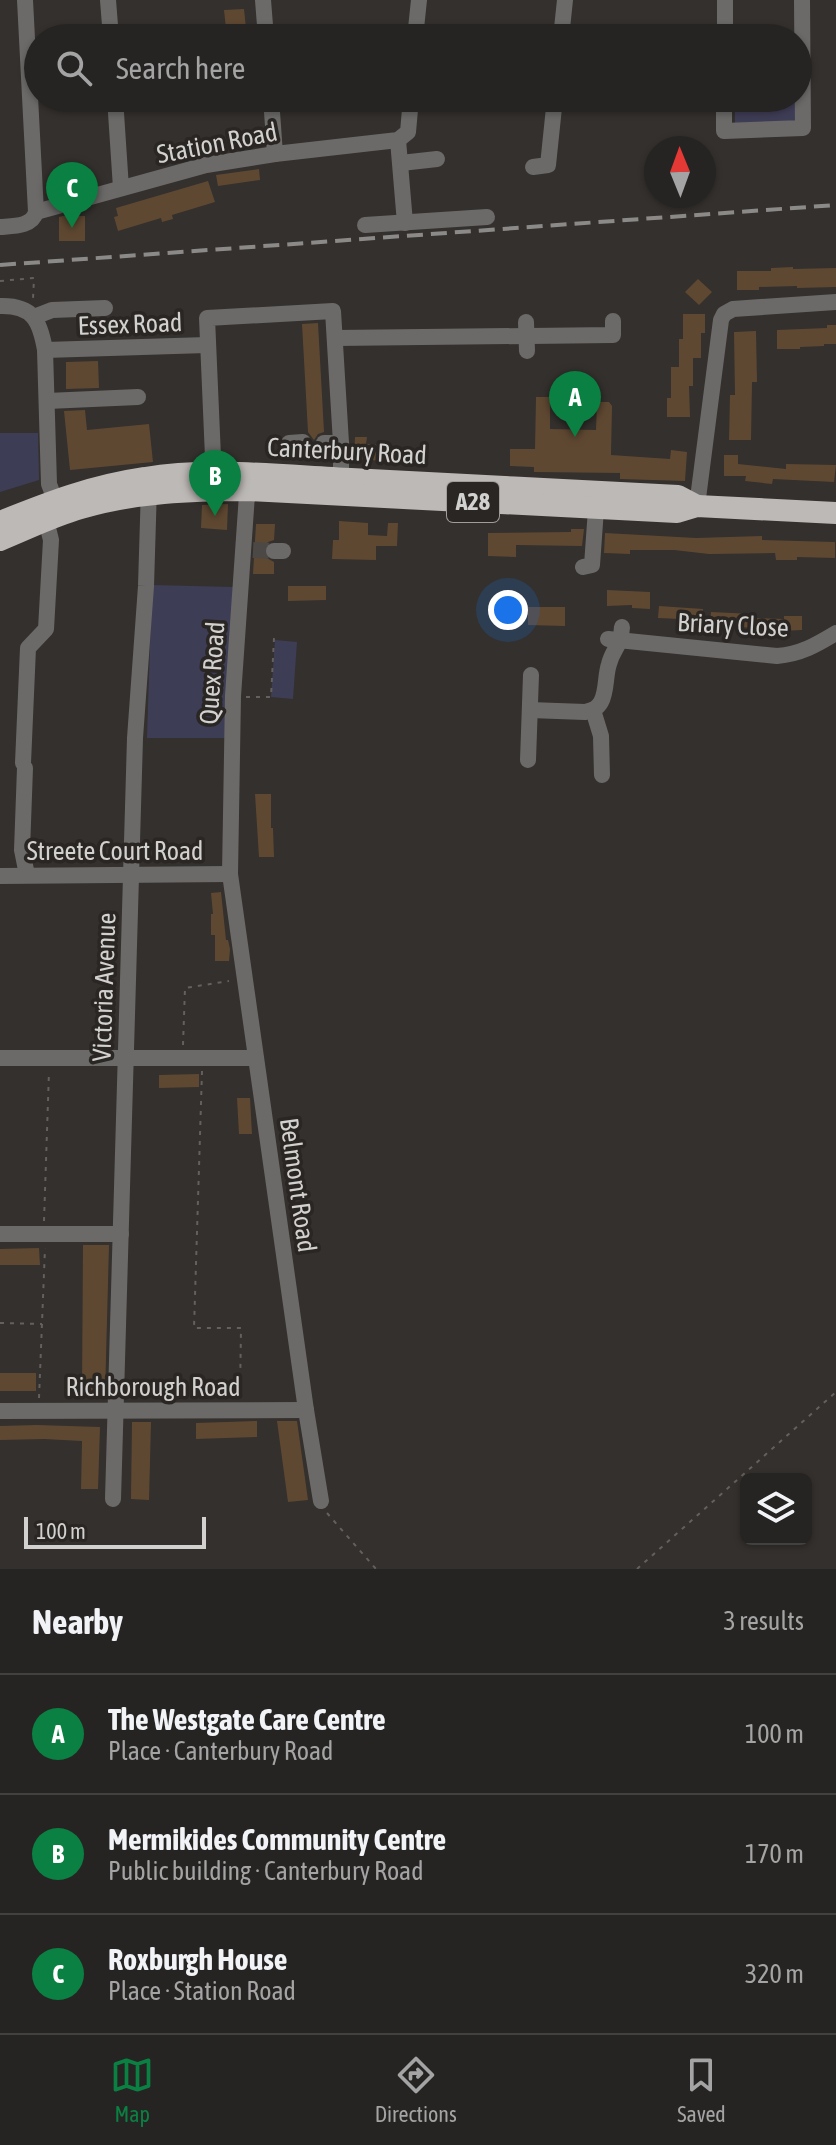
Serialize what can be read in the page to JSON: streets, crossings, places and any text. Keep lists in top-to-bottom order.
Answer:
{
  "streets": {
    "highway": ["Canterbury Road", "A28"],
    "street": [
      "Station Road",
      "Essex Road",
      "Briary Close",
      "Quex Road",
      "Streete Court Road",
      "Victoria Avenue",
      "Belmont Road",
      "Richborough Road"
    ]
  },
  "crossings": [
    ["Canterbury Road", "Quex Road"],
    ["Canterbury Road", "Victoria Avenue"],
    ["Quex Road", "Streete Court Road"],
    ["Quex Road", "Belmont Road"],
    ["Streete Court Road", "Victoria Avenue"],
    ["Streete Court Road", "Belmont Road"],
    ["Victoria Avenue", "Richborough Road"],
    ["Belmont Road", "Richborough Road"]
  ],
  "scale_bar": "100 m",
  "north": "top",
  "page": {
    "search": "Search here",
    "pins": ["C", "A", "B"],
    "scale": "100 m",
    "heading": ["Nearby", "3 results"],
    "list": [
      {
        "mark": "A",
        "name": "The Westgate Care Centre",
        "note": "Place · Canterbury Road",
        "value": "100 m"
      },
      {
        "mark": "B",
        "name": "Mermikides Community Centre",
        "note": "Public building · Canterbury Road",
        "value": "170 m"
      },
      {
        "mark": "C",
        "name": "Roxburgh House",
        "note": "Place · Station Road",
        "value": "320 m"
      }
    ],
    "nav": ["Map", "Directions", "Saved"]
  }
}
